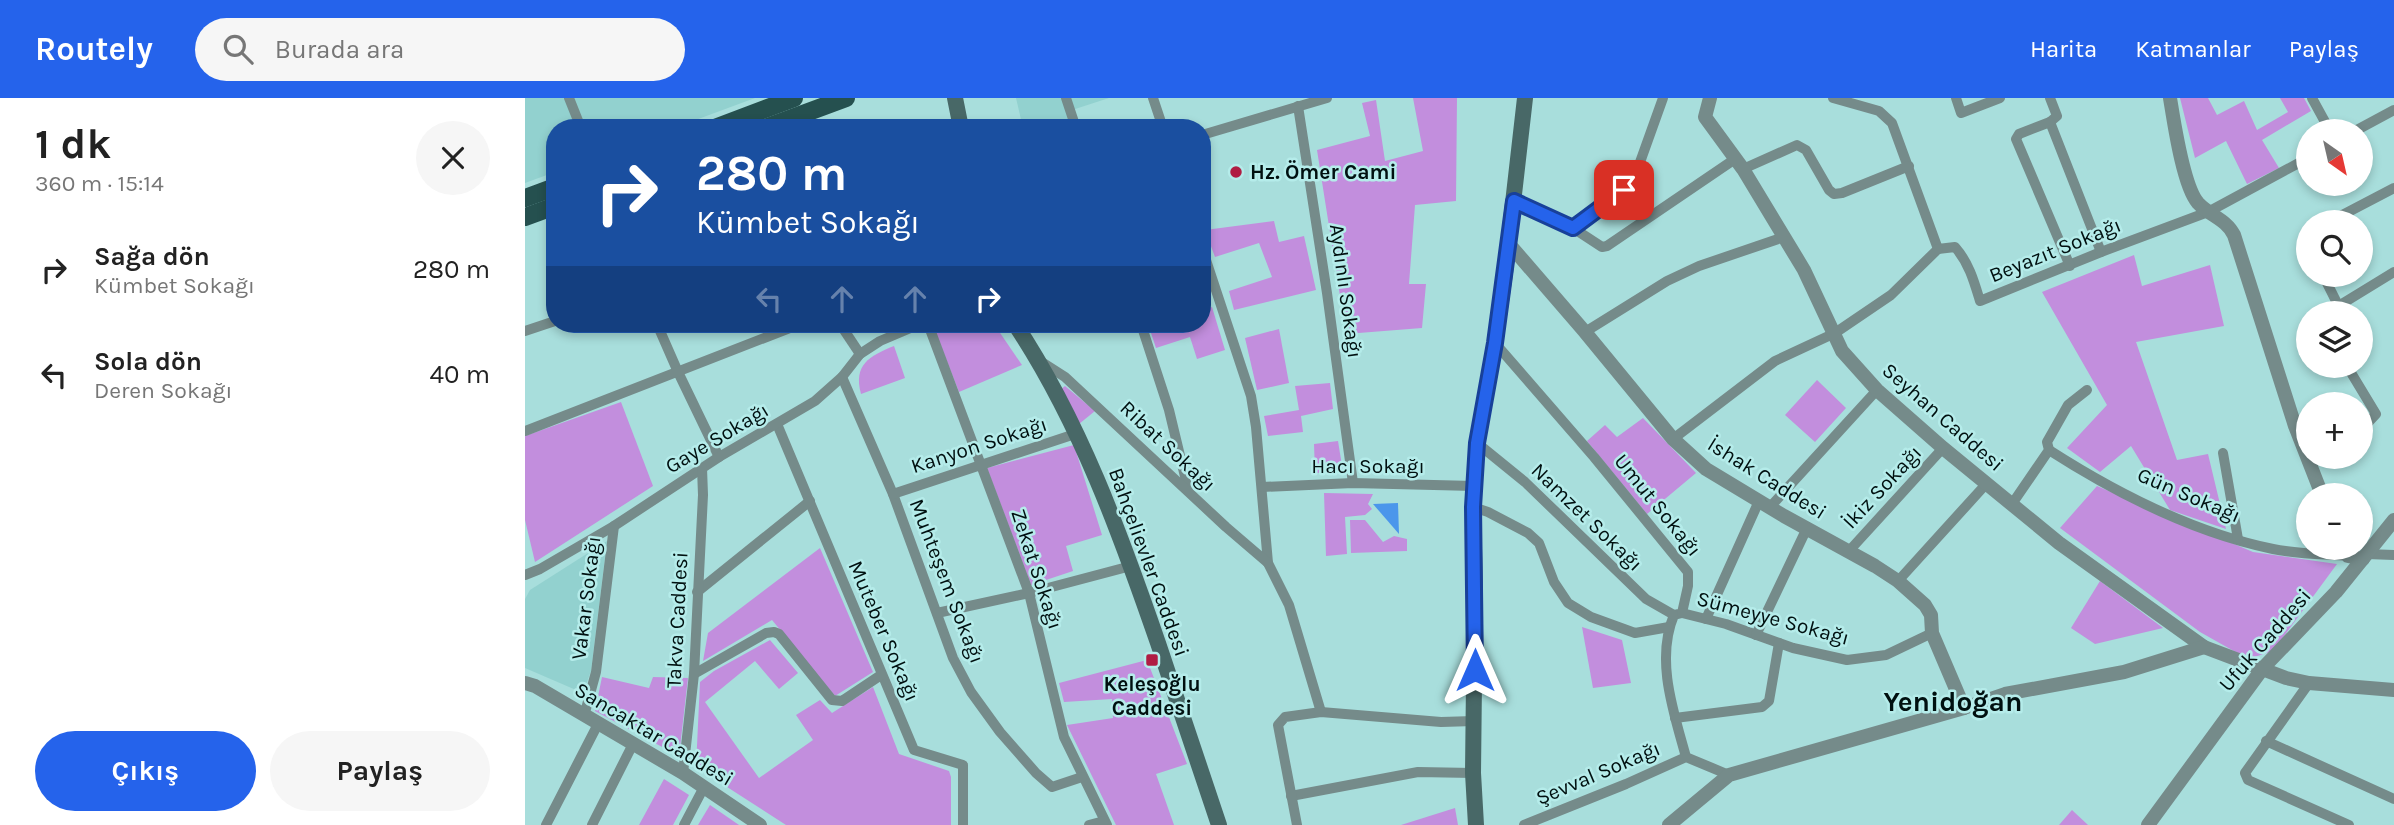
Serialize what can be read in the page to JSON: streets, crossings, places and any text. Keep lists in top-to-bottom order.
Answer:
{
  "streets": {
    "main road": ["Bahçelievler Caddesi"],
    "street": [
      "Beyazıt Sokağı",
      "Aydınlı Sokağı",
      "Seyhan Caddesi",
      "Gaye Sokağı",
      "Kanyon Sokağı",
      "Ribat Sokağı",
      "Hacı Sokağı",
      "İshak Caddesi",
      "İkiz Sokağı",
      "Gün Sokağı",
      "Umut Sokağı",
      "Namzet Sokağı",
      "Zekat Sokağı",
      "Muhteşem Sokağı",
      "Vakar Sokağı",
      "Sümeyye Sokağı",
      "Takva Caddesi",
      "Muteber Sokağı",
      "Ufuk Caddesi",
      "Sancaktar Caddesi",
      "Şevval Sokağı"
    ]
  },
  "crossings": [
    ["Aydınlı Sokağı", "Hacı Sokağı"],
    ["Seyhan Caddesi", "İkiz Sokağı"],
    ["Seyhan Caddesi", "Ufuk Caddesi"],
    ["Gaye Sokağı", "Muhteşem Sokağı"],
    ["Gaye Sokağı", "Vakar Sokağı"],
    ["Gaye Sokağı", "Takva Caddesi"],
    ["Gaye Sokağı", "Muteber Sokağı"],
    ["Kanyon Sokağı", "Bahçelievler Caddesi"],
    ["Kanyon Sokağı", "Zekat Sokağı"],
    ["Kanyon Sokağı", "Muhteşem Sokağı"],
    ["Ribat Sokağı", "Bahçelievler Caddesi"],
    ["İshak Caddesi", "İkiz Sokağı"],
    ["İshak Caddesi", "Sümeyye Sokağı"],
    ["Umut Sokağı", "Namzet Sokağı"],
    ["Umut Sokağı", "Sümeyye Sokağı"],
    ["Umut Sokağı", "Şevval Sokağı"],
    ["Namzet Sokağı", "Sümeyye Sokağı"],
    ["Zekat Sokağı", "Muhteşem Sokağı"],
    ["Vakar Sokağı", "Sancaktar Caddesi"],
    ["Takva Caddesi", "Sancaktar Caddesi"]
  ],
  "districts": ["Yenidoğan"],
  "places": {
    "other": ["Hz. Ömer Cami"],
    "transit": ["Keleşoğlu Caddesi"]
  },
  "north": "bottom right",
  "page": {
    "header": "Routely",
    "search": "Burada ara",
    "nav": ["Harita", "Katmanlar", "Paylaş"],
    "heading": ["1 dk", "360 m · 15:14"],
    "map_buttons": ["+", "−"],
    "turn": ["280 m", "Kümbet Sokağı"],
    "list": [
      {
        "name": "Sağa dön",
        "note": "Kümbet Sokağı",
        "value": "280 m"
      },
      {
        "name": "Sola dön",
        "note": "Deren Sokağı",
        "value": "40 m"
      }
    ],
    "buttons": ["Çıkış", "Paylaş"]
  }
}
